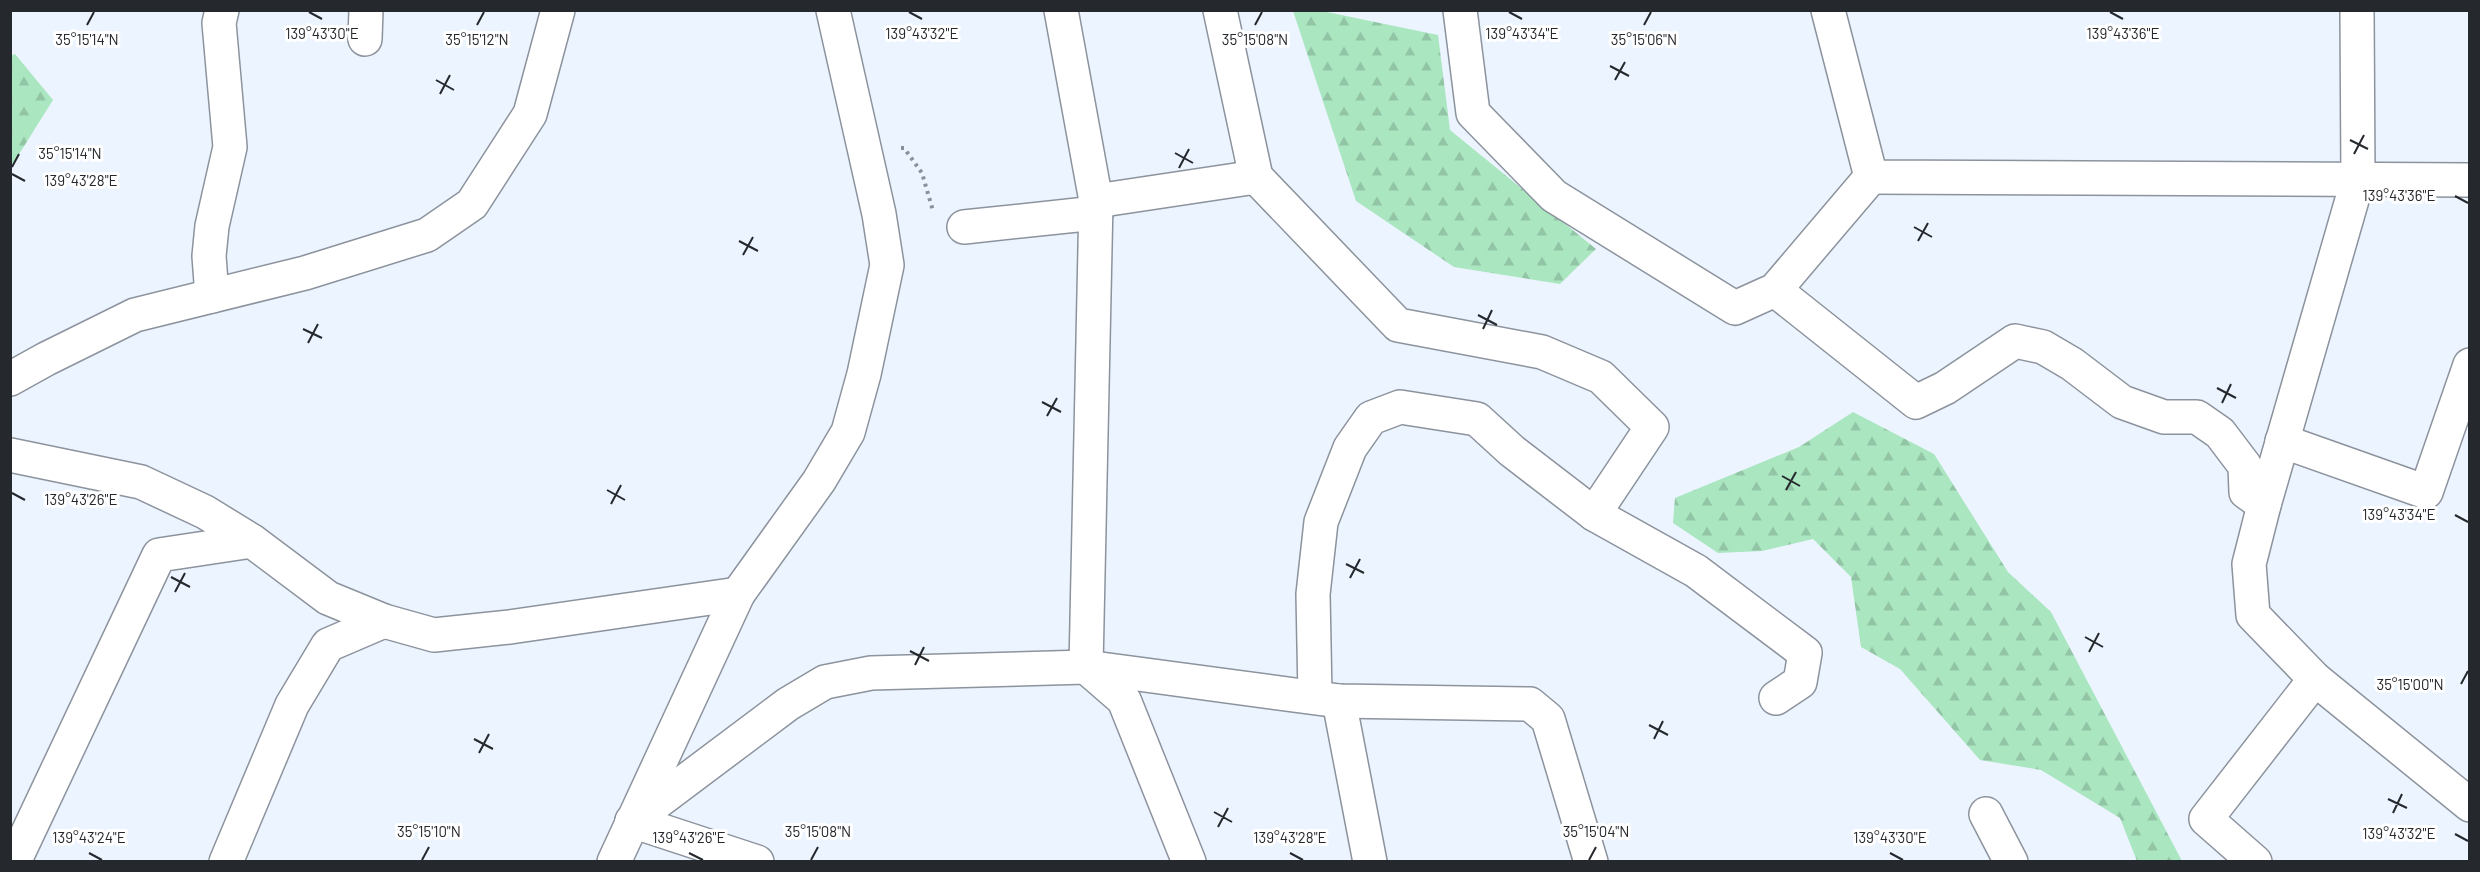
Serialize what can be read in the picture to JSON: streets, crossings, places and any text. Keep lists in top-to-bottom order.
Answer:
{
  "coordinates": [
    "139°43'30\"E",
    "139°43'32\"E",
    "139°43'34\"E",
    "139°43'36\"E",
    "35°15'14\"N",
    "35°15'12\"N",
    "35°15'08\"N",
    "35°15'06\"N",
    "139°43'28\"E",
    "139°43'26\"E",
    "35°15'00\"N",
    "35°15'10\"N",
    "35°15'04\"N",
    "139°43'24\"E"
  ]
}
